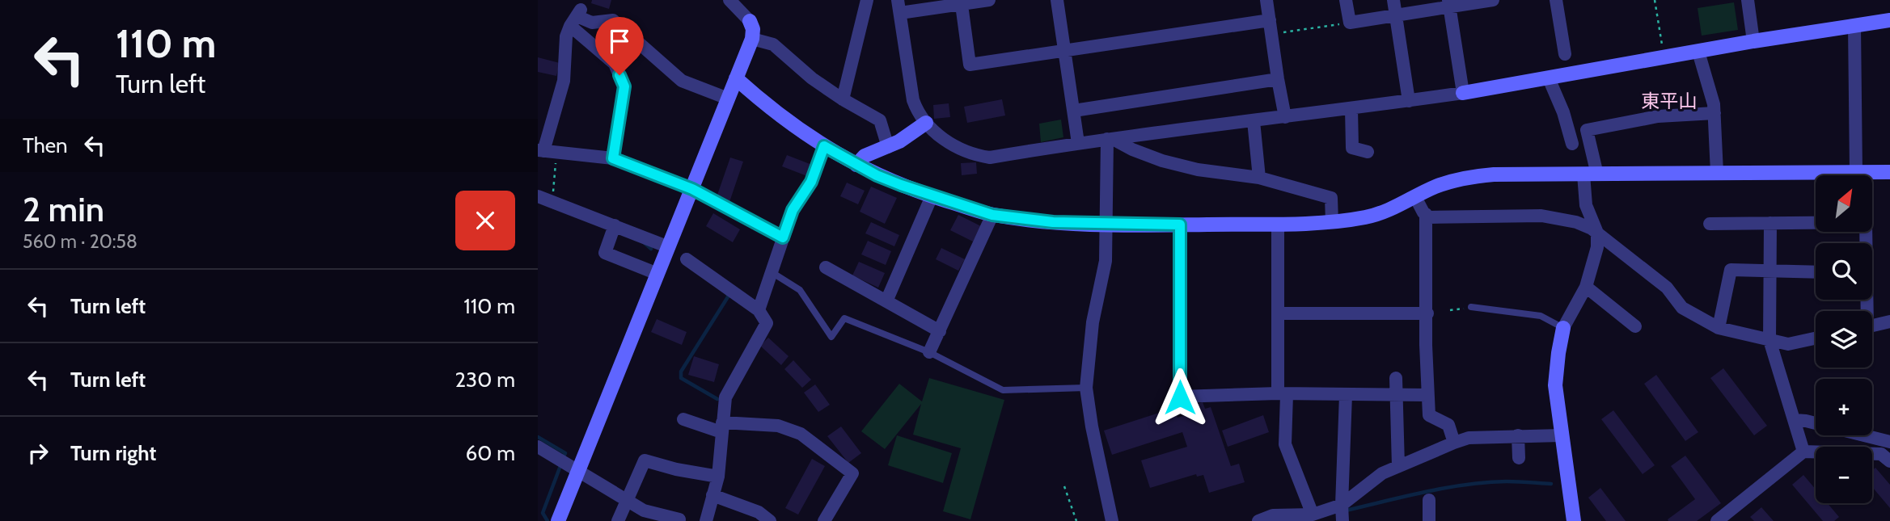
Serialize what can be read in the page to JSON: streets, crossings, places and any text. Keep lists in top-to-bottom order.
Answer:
{
  "districts": ["東平山"],
  "north": "top right",
  "page": {
    "turn": ["110 m", "Turn left"],
    "then": "Then",
    "heading": ["2 min", "560 m · 20:58"],
    "map_buttons": ["+", "−"],
    "list": [
      {
        "name": "Turn left",
        "value": "110 m"
      },
      {
        "name": "Turn left",
        "value": "230 m"
      },
      {
        "name": "Turn right",
        "value": "60 m"
      }
    ]
  }
}
